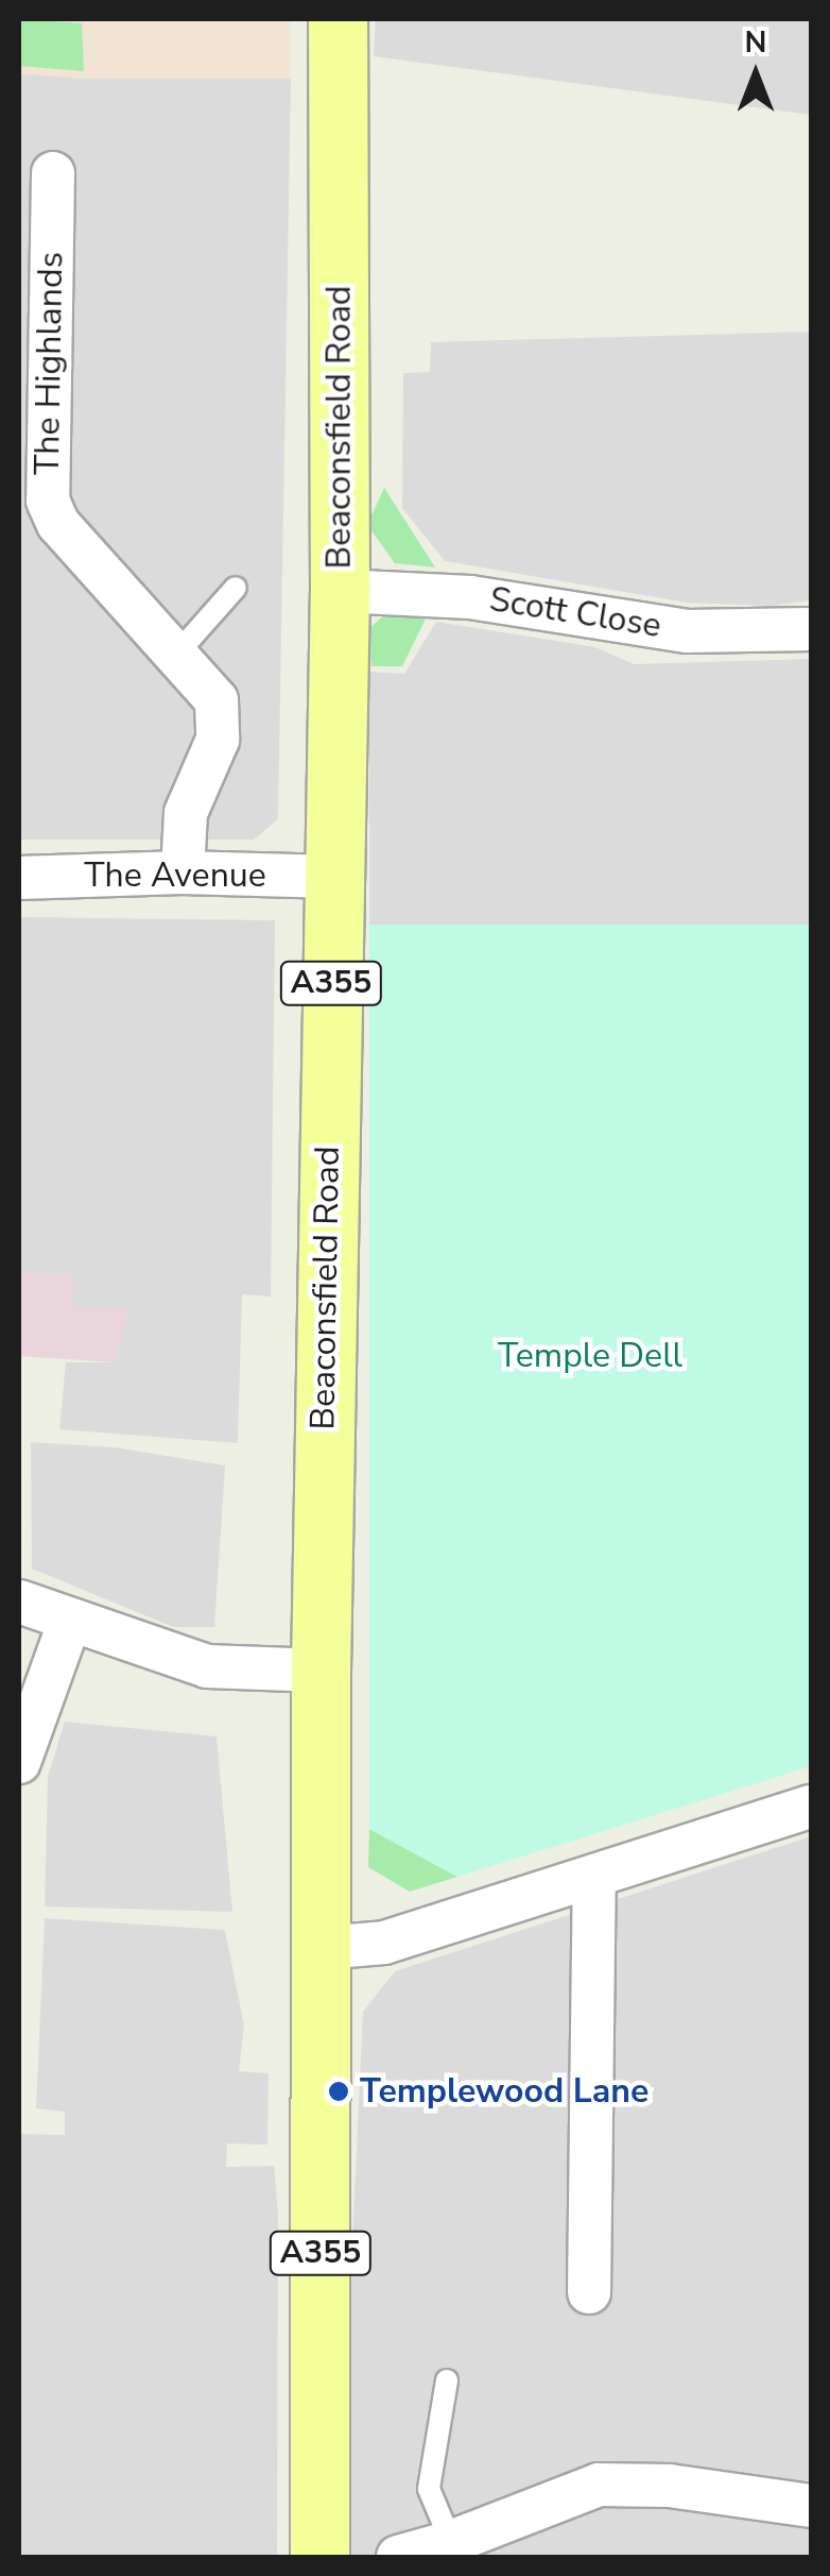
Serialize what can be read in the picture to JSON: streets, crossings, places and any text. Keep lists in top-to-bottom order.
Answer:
{
  "streets": {
    "main road": ["Beaconsfield Road", "A355"],
    "street": ["The Highlands", "Scott Close", "The Avenue"]
  },
  "crossings": [
    ["The Highlands", "The Avenue"],
    ["Beaconsfield Road", "Scott Close"],
    ["Beaconsfield Road", "The Avenue"]
  ],
  "parks": ["Temple Dell"],
  "places": ["Templewood Lane"],
  "north": "top"
}
